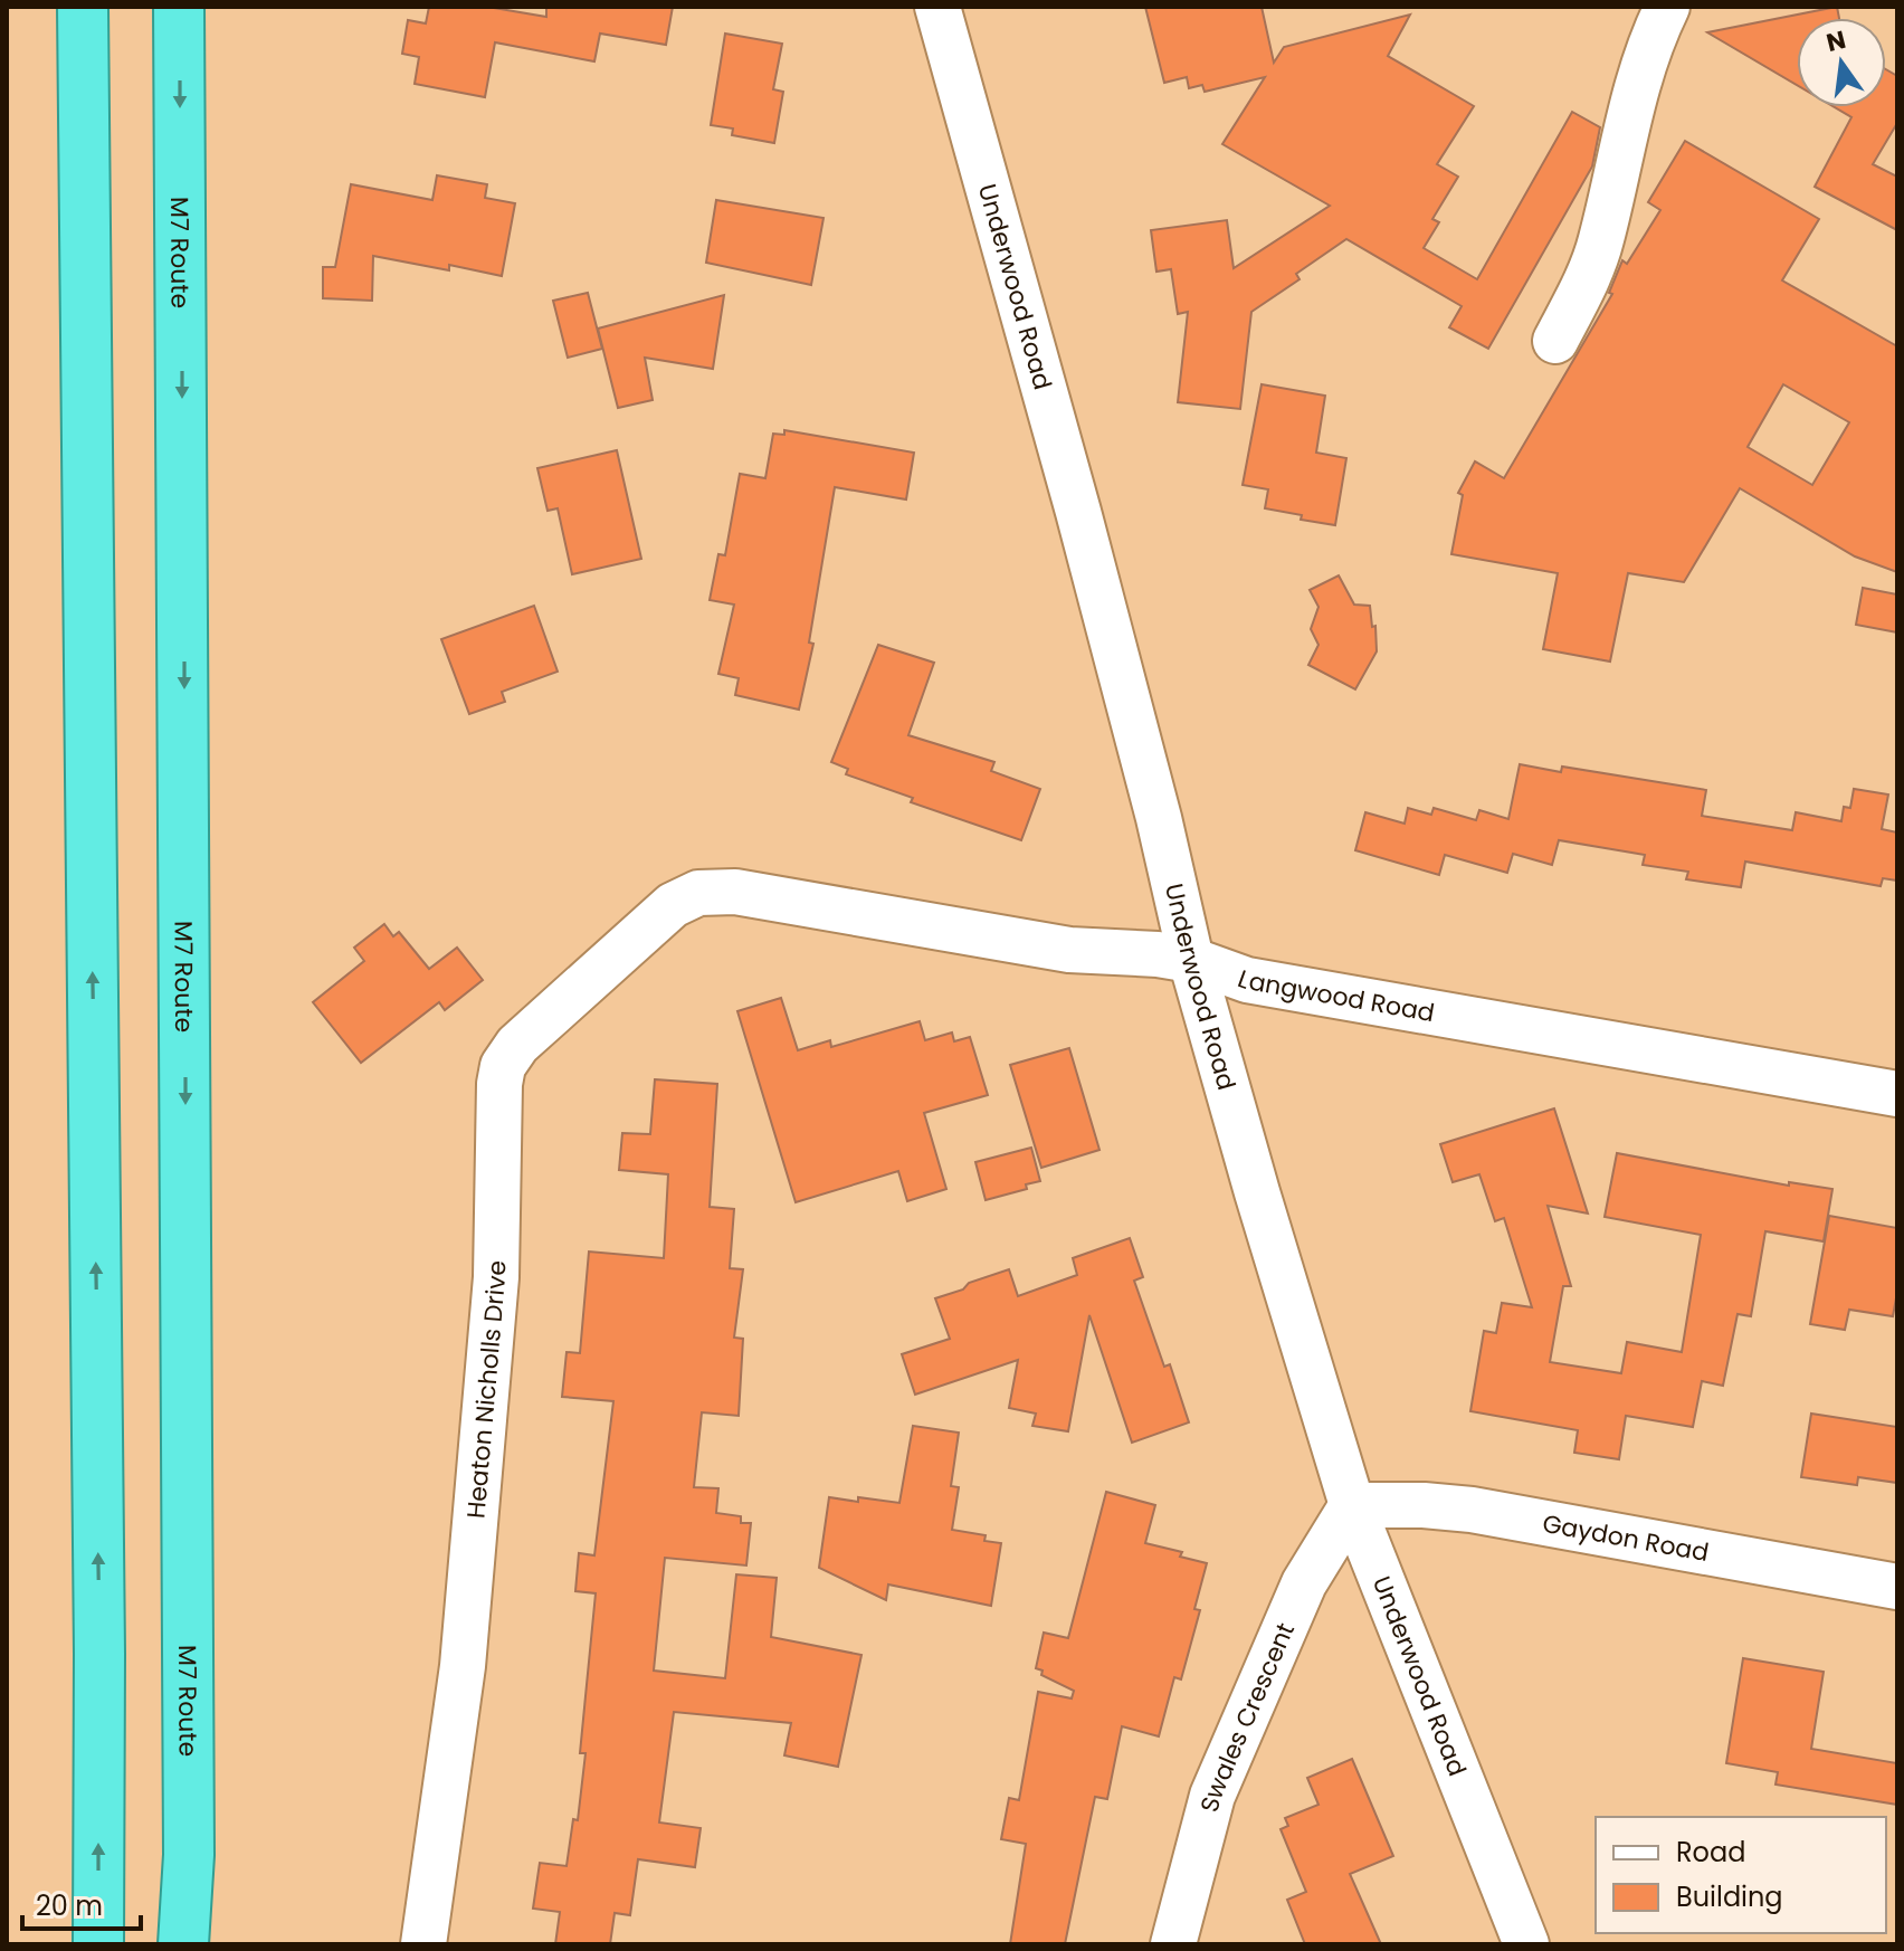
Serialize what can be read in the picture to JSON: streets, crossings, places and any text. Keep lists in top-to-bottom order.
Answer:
{
  "streets": {
    "highway": ["M7 Route"],
    "street": [
      "Underwood Road",
      "Langwood Road",
      "Heaton Nicholls Drive",
      "Gaydon Road",
      "Swales Crescent"
    ]
  },
  "crossings": [
    ["Underwood Road", "Langwood Road"],
    ["Underwood Road", "Gaydon Road"],
    ["Underwood Road", "Swales Crescent"],
    ["Langwood Road", "Heaton Nicholls Drive"],
    ["Gaydon Road", "Swales Crescent"]
  ],
  "legend": ["Road", "Building"],
  "scale_bar": "20 m",
  "north": "top"
}
